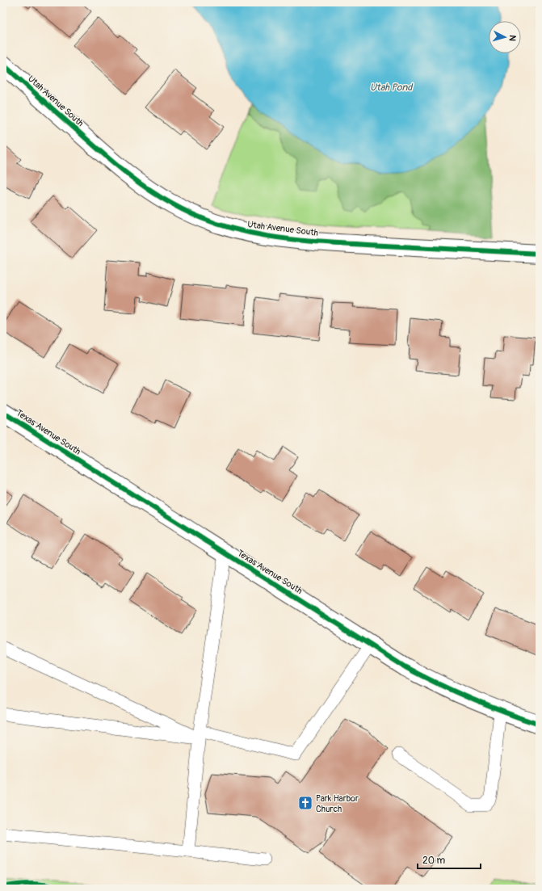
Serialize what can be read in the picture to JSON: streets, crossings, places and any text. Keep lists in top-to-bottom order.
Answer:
{
  "streets": {
    "street": ["Utah Avenue South", "Texas Avenue South"]
  },
  "water": ["Utah Pond"],
  "places": {
    "church": ["Park Harbor Church"]
  },
  "scale_bar": "20 m",
  "north": "right"
}
